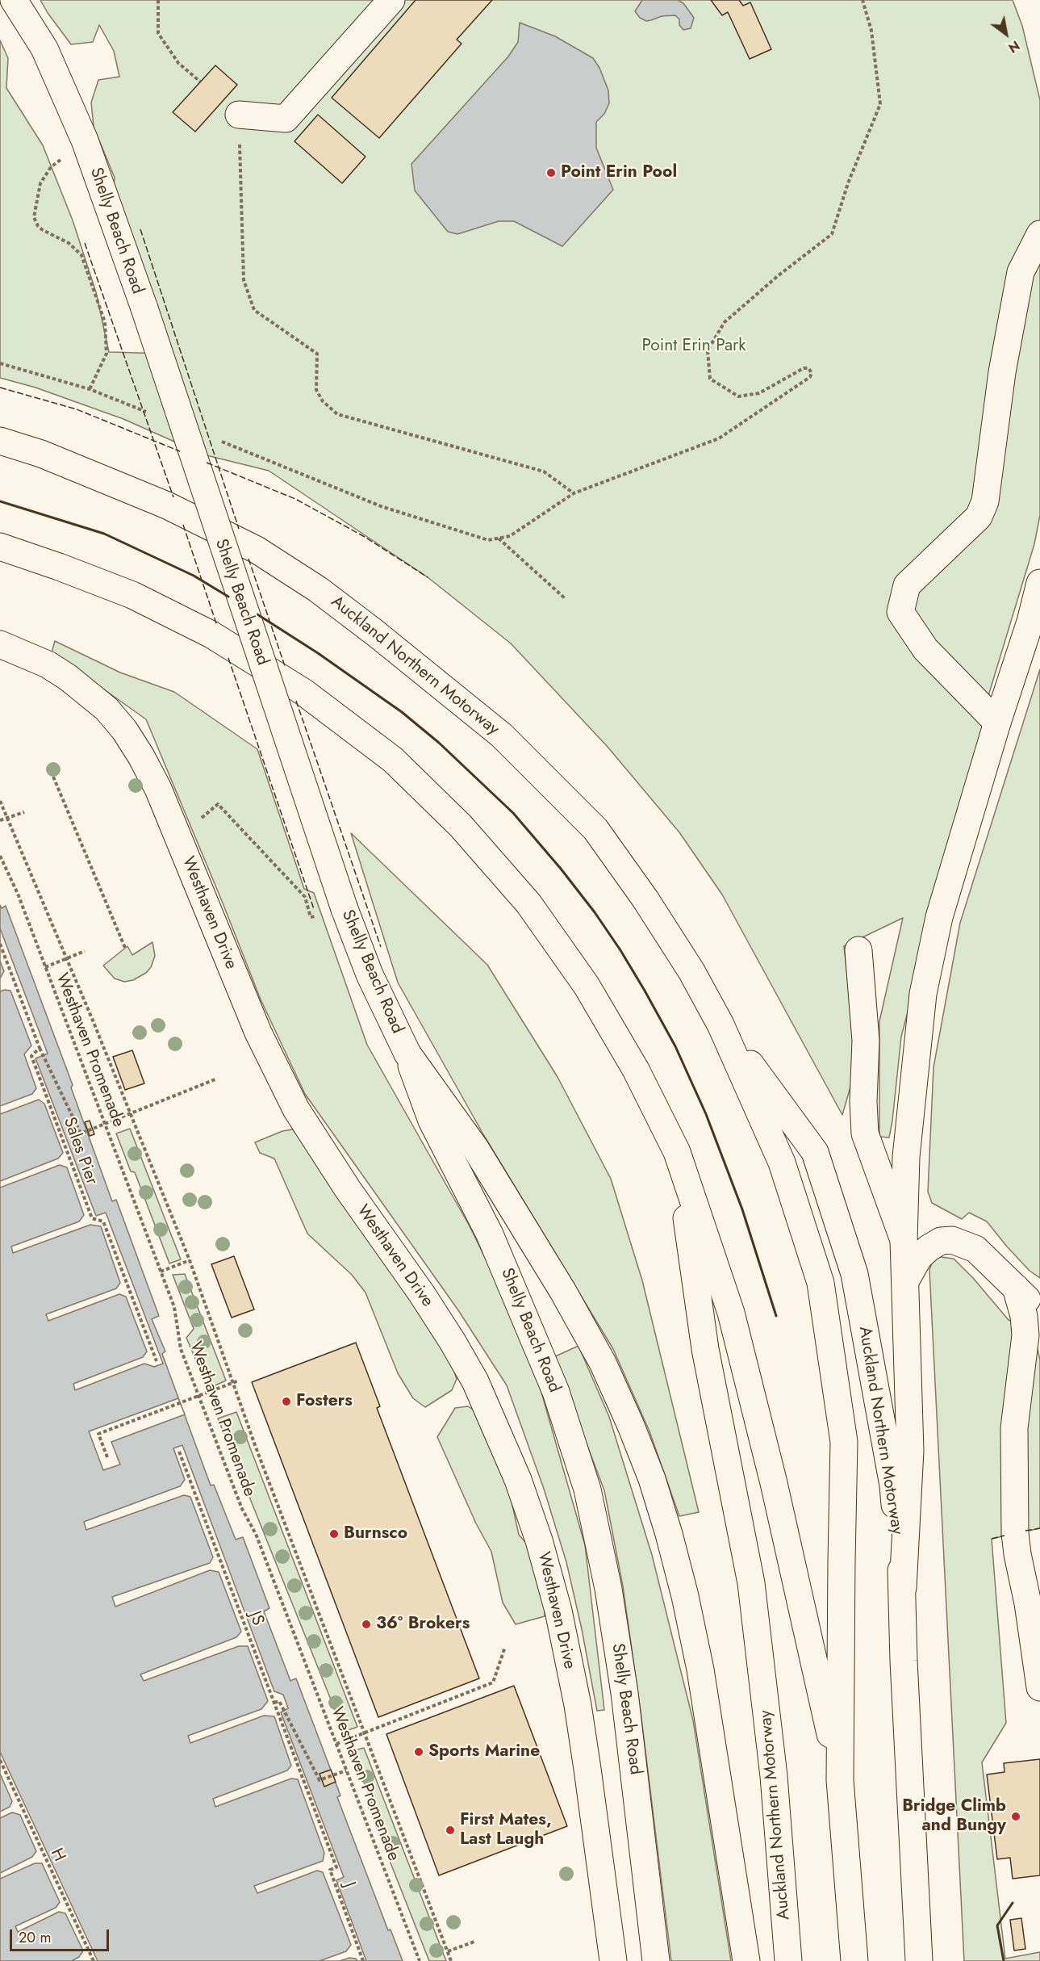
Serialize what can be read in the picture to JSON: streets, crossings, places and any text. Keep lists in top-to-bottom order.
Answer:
{
  "streets": {
    "main road": ["Shelly Beach Road", "Auckland Northern Motorway", "Westhaven Drive"],
    "path": [
      "Westhaven Promenade",
      "Sales Pier",
      "JS",
      "H",
      "J"
    ]
  },
  "crossings": [
    ["JS", "J"]
  ],
  "parks": ["Point Erin Park"],
  "places": [
    "Point Erin Pool",
    "Fosters",
    "Burnsco",
    "36° Brokers",
    "Sports Marine",
    "Bridge Climb and Bungy",
    "First Mates, Last Laugh"
  ],
  "scale_bar": "20 m",
  "north": "bottom right"
}
